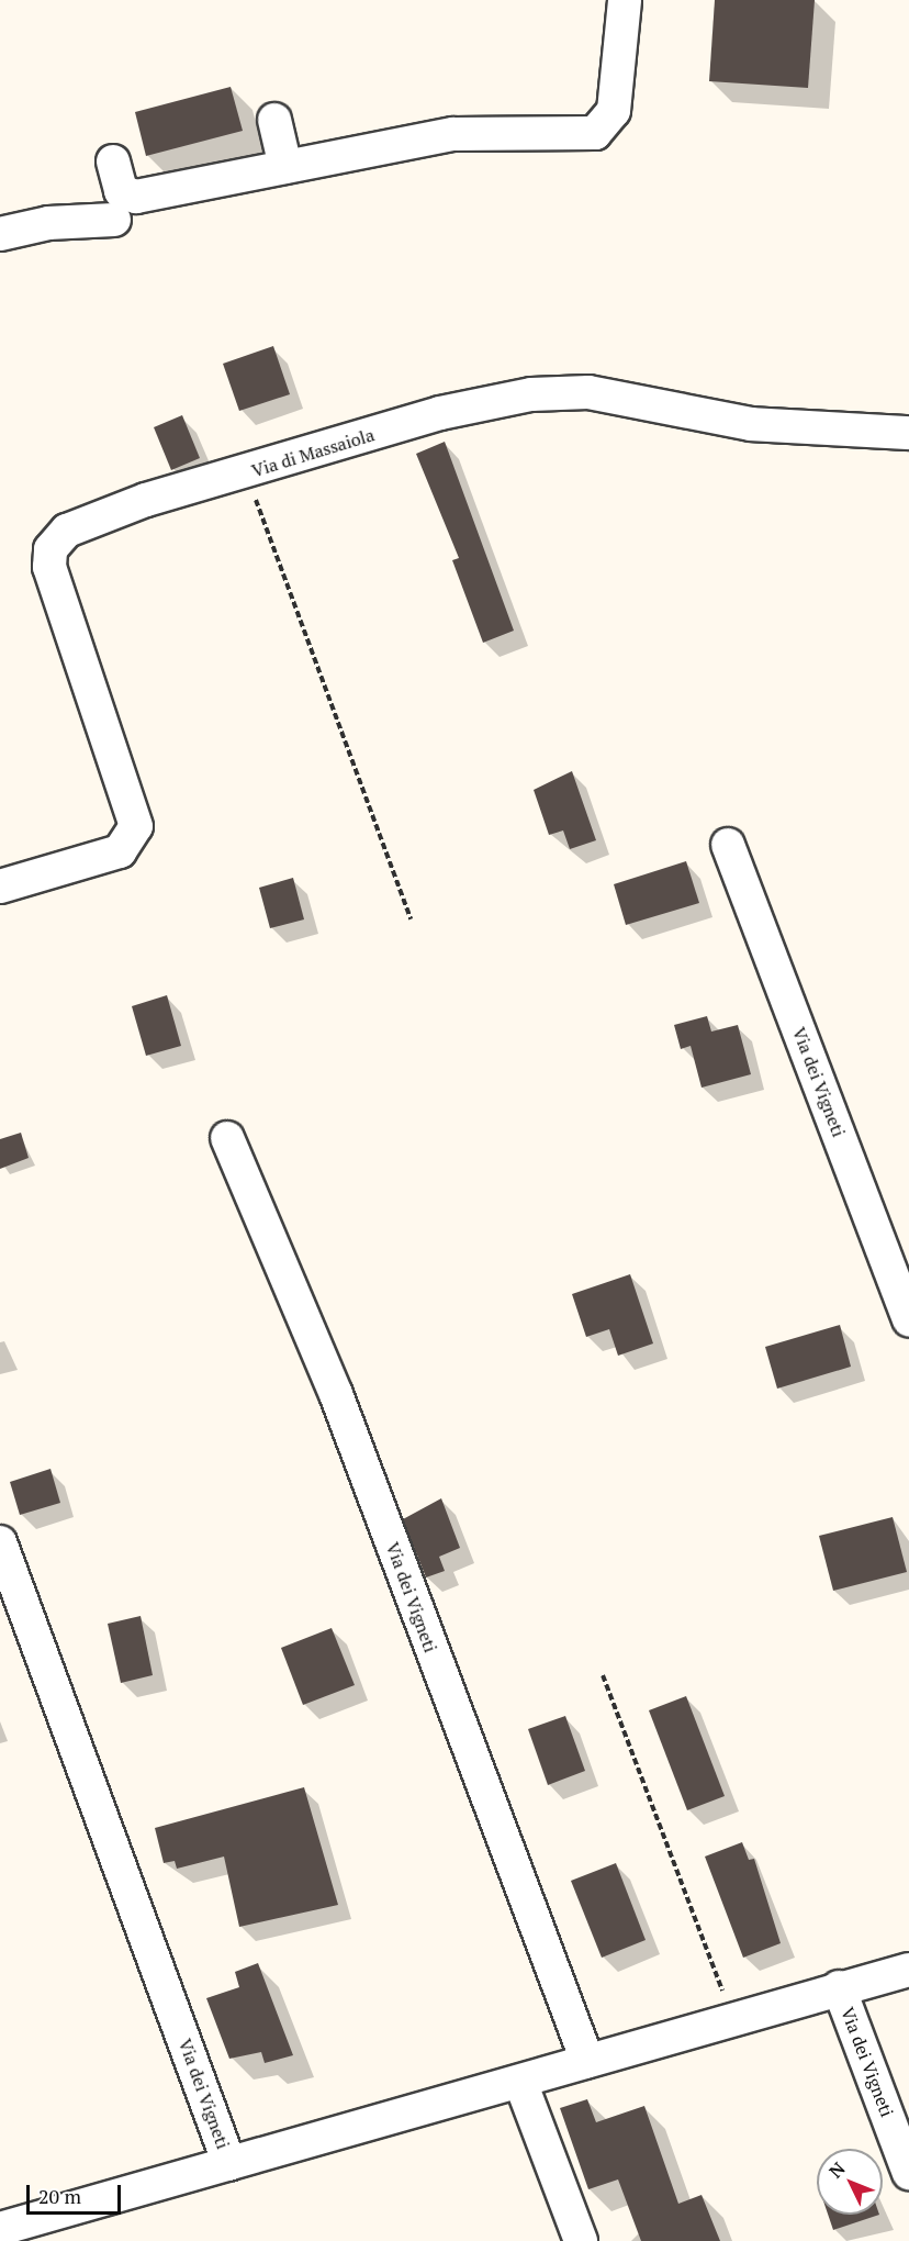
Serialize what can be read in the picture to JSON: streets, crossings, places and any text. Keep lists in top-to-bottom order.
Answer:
{
  "streets": {
    "street": ["Via di Massaiola", "Via dei Vigneti"]
  },
  "scale_bar": "20 m",
  "north": "top left"
}
